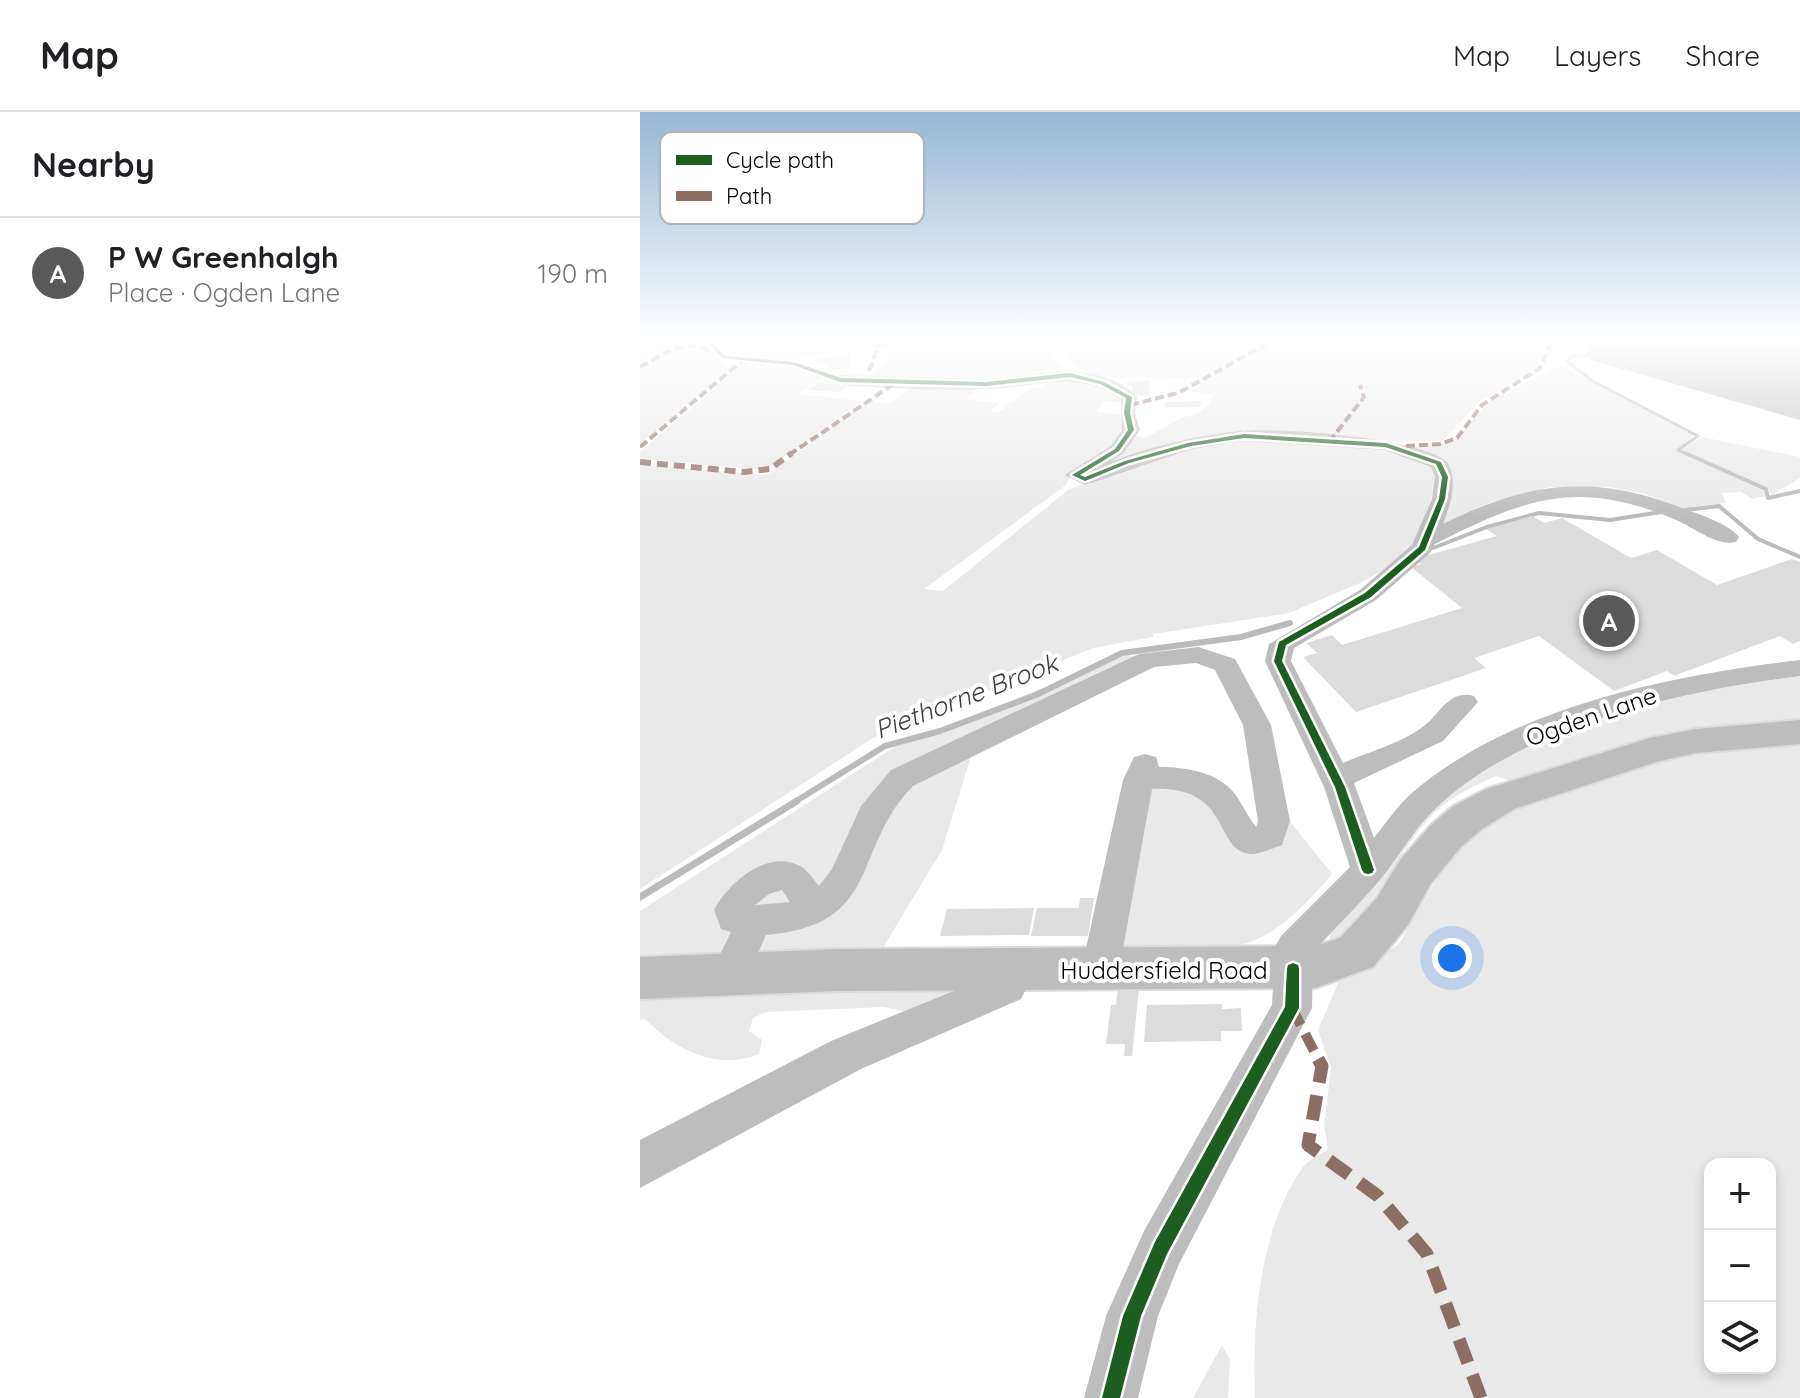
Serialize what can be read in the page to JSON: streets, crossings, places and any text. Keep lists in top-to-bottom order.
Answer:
{
  "streets": {
    "main road": ["Huddersfield Road"],
    "street": ["Ogden Lane"]
  },
  "crossings": [
    ["Ogden Lane", "Huddersfield Road"]
  ],
  "water": ["Piethorne Brook"],
  "legend": ["Cycle path", "Path"],
  "page": {
    "header": "Map",
    "nav": ["Map", "Layers", "Share"],
    "heading": "Nearby",
    "list": [
      {
        "mark": "A",
        "name": "P W Greenhalgh",
        "note": "Place · Ogden Lane",
        "value": "190 m"
      }
    ],
    "pins": "A",
    "map_buttons": ["+", "−"]
  }
}
